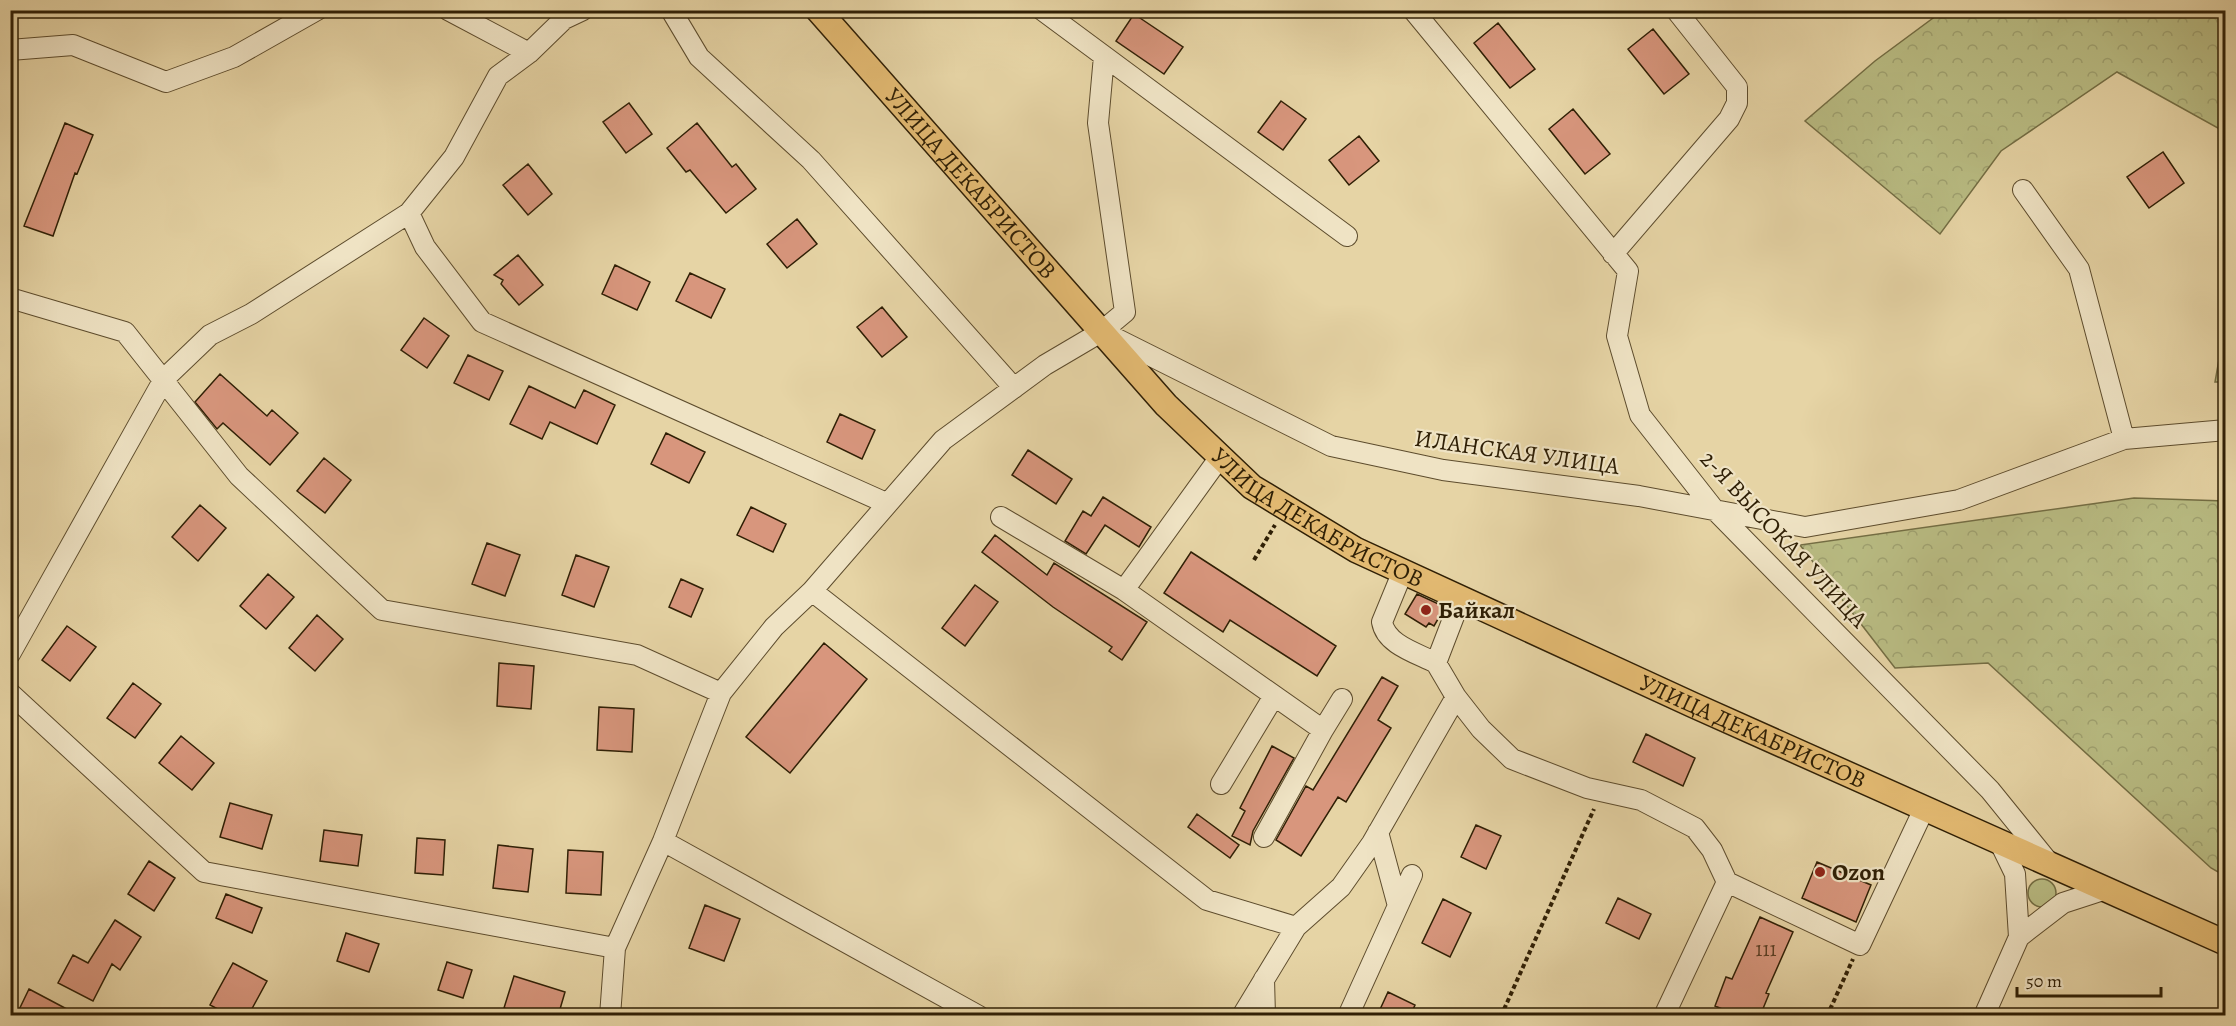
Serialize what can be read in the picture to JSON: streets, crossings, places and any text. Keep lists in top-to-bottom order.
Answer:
{
  "streets": {
    "main road": ["УЛИЦА ДЕКАБРИСТОВ"],
    "street": ["ИЛАНСКАЯ УЛИЦА", "2-Я ВЫСОКАЯ УЛИЦА"]
  },
  "crossings": [
    ["УЛИЦА ДЕКАБРИСТОВ", "ИЛАНСКАЯ УЛИЦА"],
    ["УЛИЦА ДЕКАБРИСТОВ", "2-Я ВЫСОКАЯ УЛИЦА"],
    ["ИЛАНСКАЯ УЛИЦА", "2-Я ВЫСОКАЯ УЛИЦА"]
  ],
  "places": ["Байкал", "Ozon"],
  "house_numbers": ["111"],
  "scale_bar": "50 m"
}
